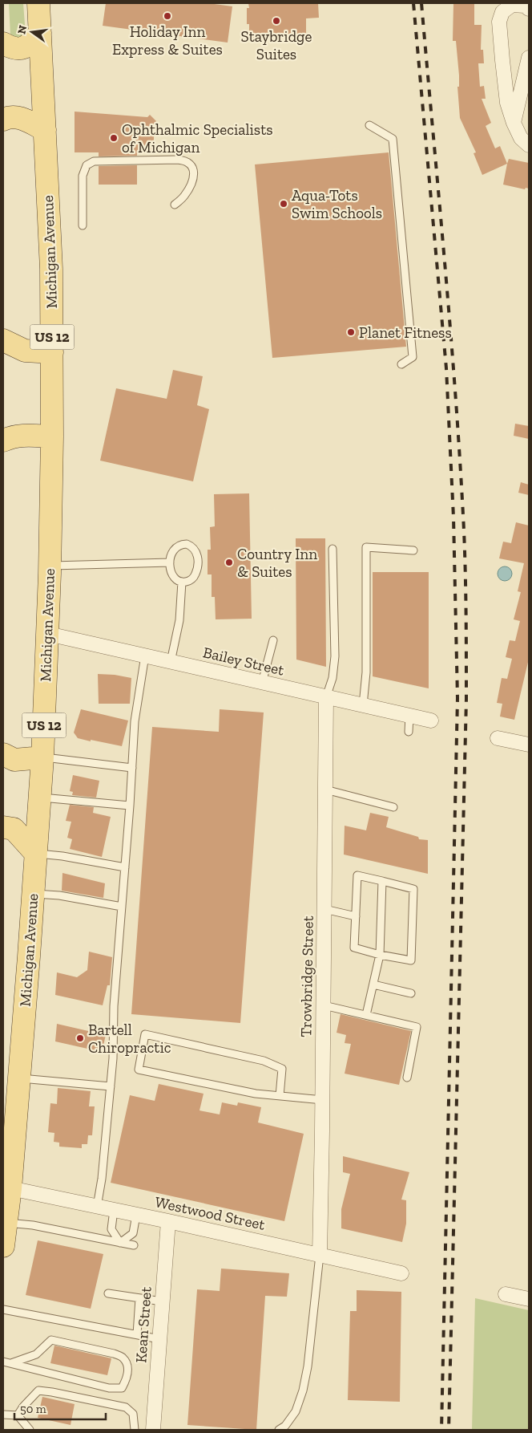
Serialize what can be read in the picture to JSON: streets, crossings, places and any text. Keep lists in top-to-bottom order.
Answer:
{
  "streets": {
    "main road": ["Michigan Avenue", "US 12"],
    "street": [
      "Bailey Street",
      "Trowbridge Street",
      "Westwood Street",
      "Kean Street"
    ]
  },
  "crossings": [
    ["Michigan Avenue", "Bailey Street"],
    ["Michigan Avenue", "Westwood Street"],
    ["Bailey Street", "Trowbridge Street"],
    ["Trowbridge Street", "Westwood Street"],
    ["Westwood Street", "Kean Street"]
  ],
  "places": [
    "Holiday Inn Express & Suites",
    "Staybridge Suites",
    "Ophthalmic Specialists of Michigan",
    "Aqua-Tots Swim Schools",
    "Planet Fitness",
    "Country Inn & Suites",
    "Bartell Chiropractic"
  ],
  "scale_bar": "50 m",
  "north": "left"
}
